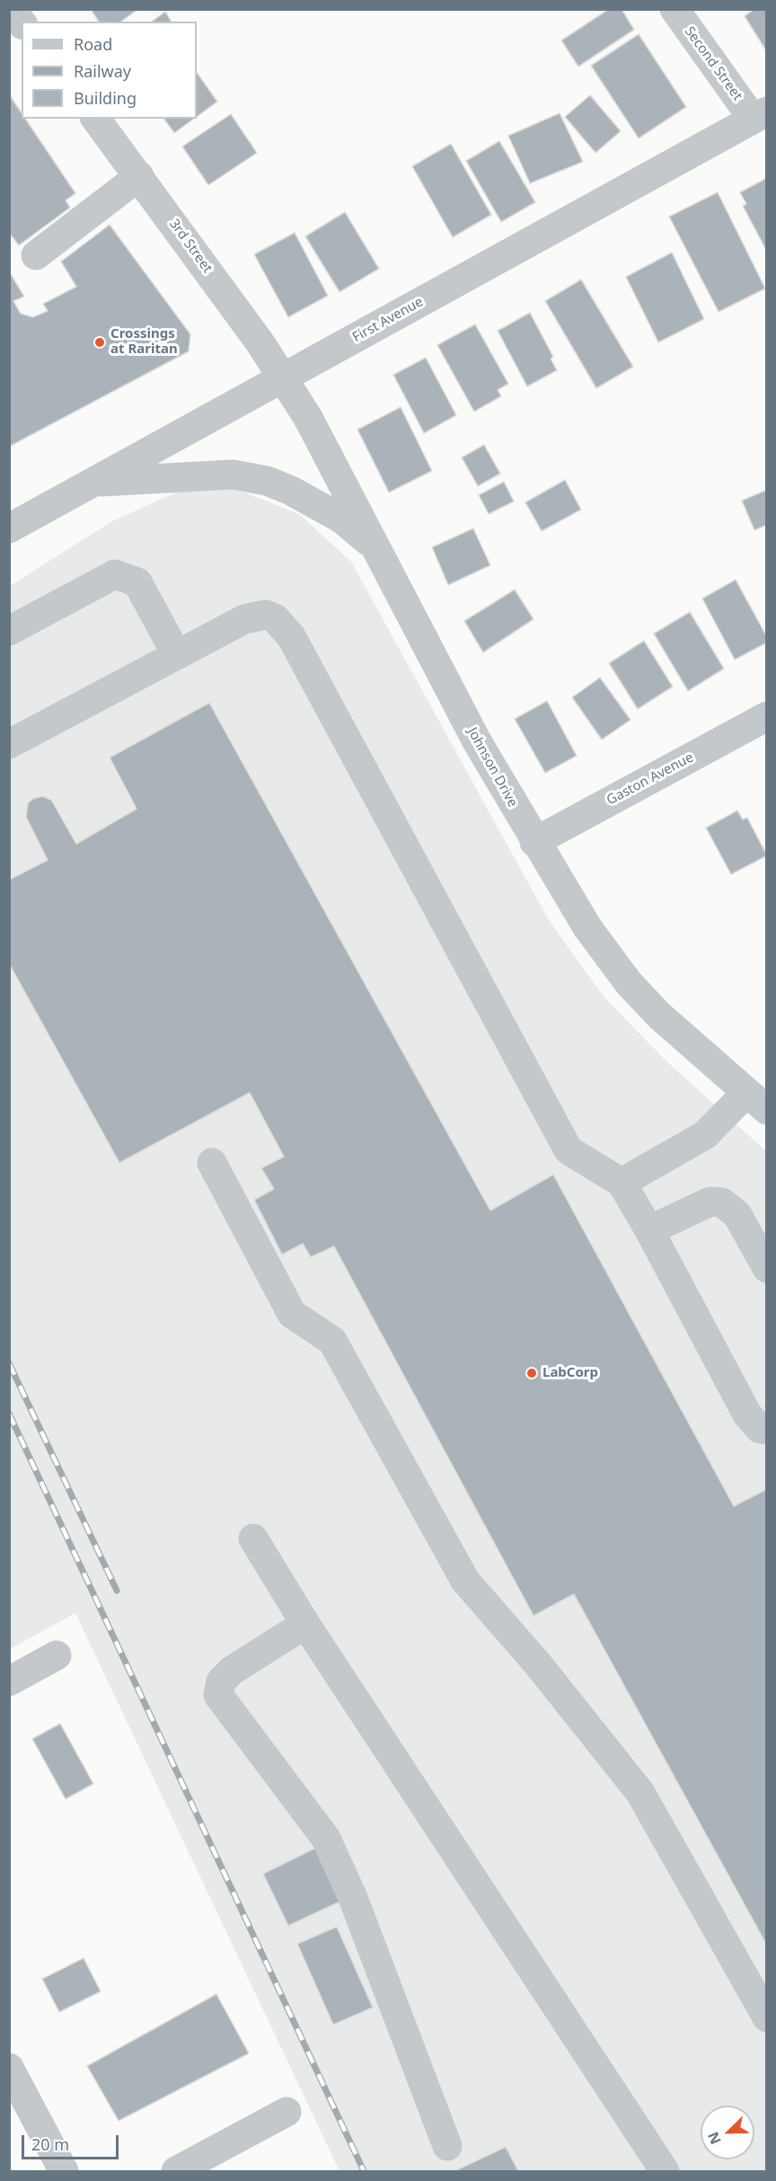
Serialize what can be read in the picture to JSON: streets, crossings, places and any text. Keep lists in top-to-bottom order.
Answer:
{
  "streets": {
    "street": [
      "Second Street",
      "3rd Street",
      "First Avenue",
      "Johnson Drive",
      "Gaston Avenue"
    ]
  },
  "crossings": [
    ["Second Street", "First Avenue"],
    ["3rd Street", "First Avenue"],
    ["3rd Street", "Johnson Drive"],
    ["First Avenue", "Johnson Drive"],
    ["Johnson Drive", "Gaston Avenue"]
  ],
  "places": ["Crossings at Raritan", "LabCorp"],
  "legend": ["Road", "Railway", "Building"],
  "scale_bar": "20 m",
  "north": "bottom left"
}
